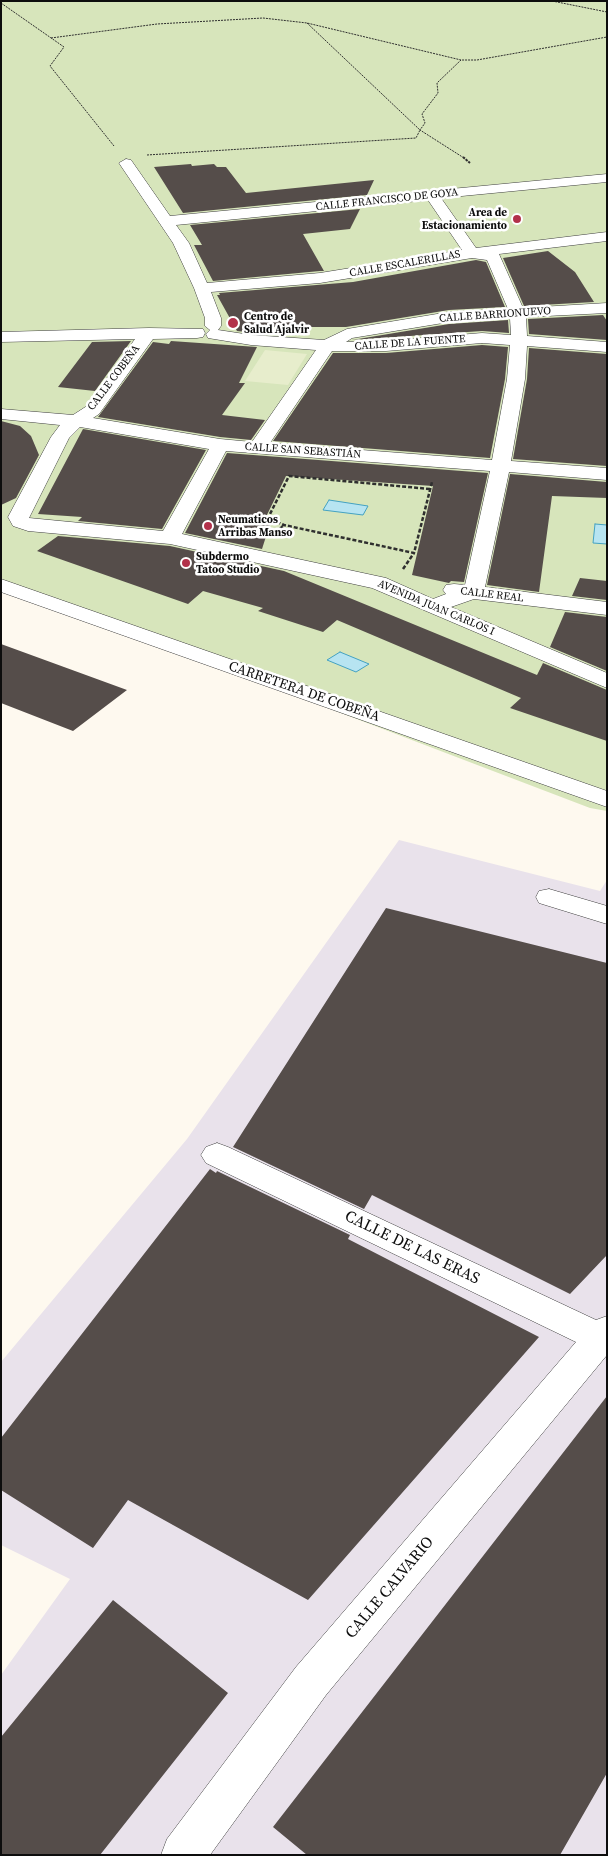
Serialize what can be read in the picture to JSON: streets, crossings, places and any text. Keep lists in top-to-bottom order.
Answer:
{
  "streets": {
    "street": [
      "CALLE FRANCISCO DE GOYA",
      "CALLE ESCALERILLAS",
      "CALLE BARRIONUEVO",
      "CALLE DE LA FUENTE",
      "CALLE COBEÑA",
      "CALLE SAN SEBASTIÁN",
      "CALLE REAL",
      "AVENIDA JUAN CARLOS I",
      "CARRETERA DE COBEÑA",
      "CALLE DE LAS ERAS",
      "CALLE CALVARIO"
    ]
  },
  "crossings": [
    ["CALLE BARRIONUEVO", "CALLE DE LA FUENTE"],
    ["CALLE COBEÑA", "CALLE SAN SEBASTIÁN"],
    ["CALLE COBEÑA", "AVENIDA JUAN CARLOS I"],
    ["CALLE REAL", "AVENIDA JUAN CARLOS I"],
    ["CALLE DE LAS ERAS", "CALLE CALVARIO"]
  ],
  "places": [
    "Area de Estacionamiento",
    "Centro de Salud Ajalvir",
    "Neumaticos Arribas Manso",
    "Subdermo Tatoo Studio"
  ]
}
